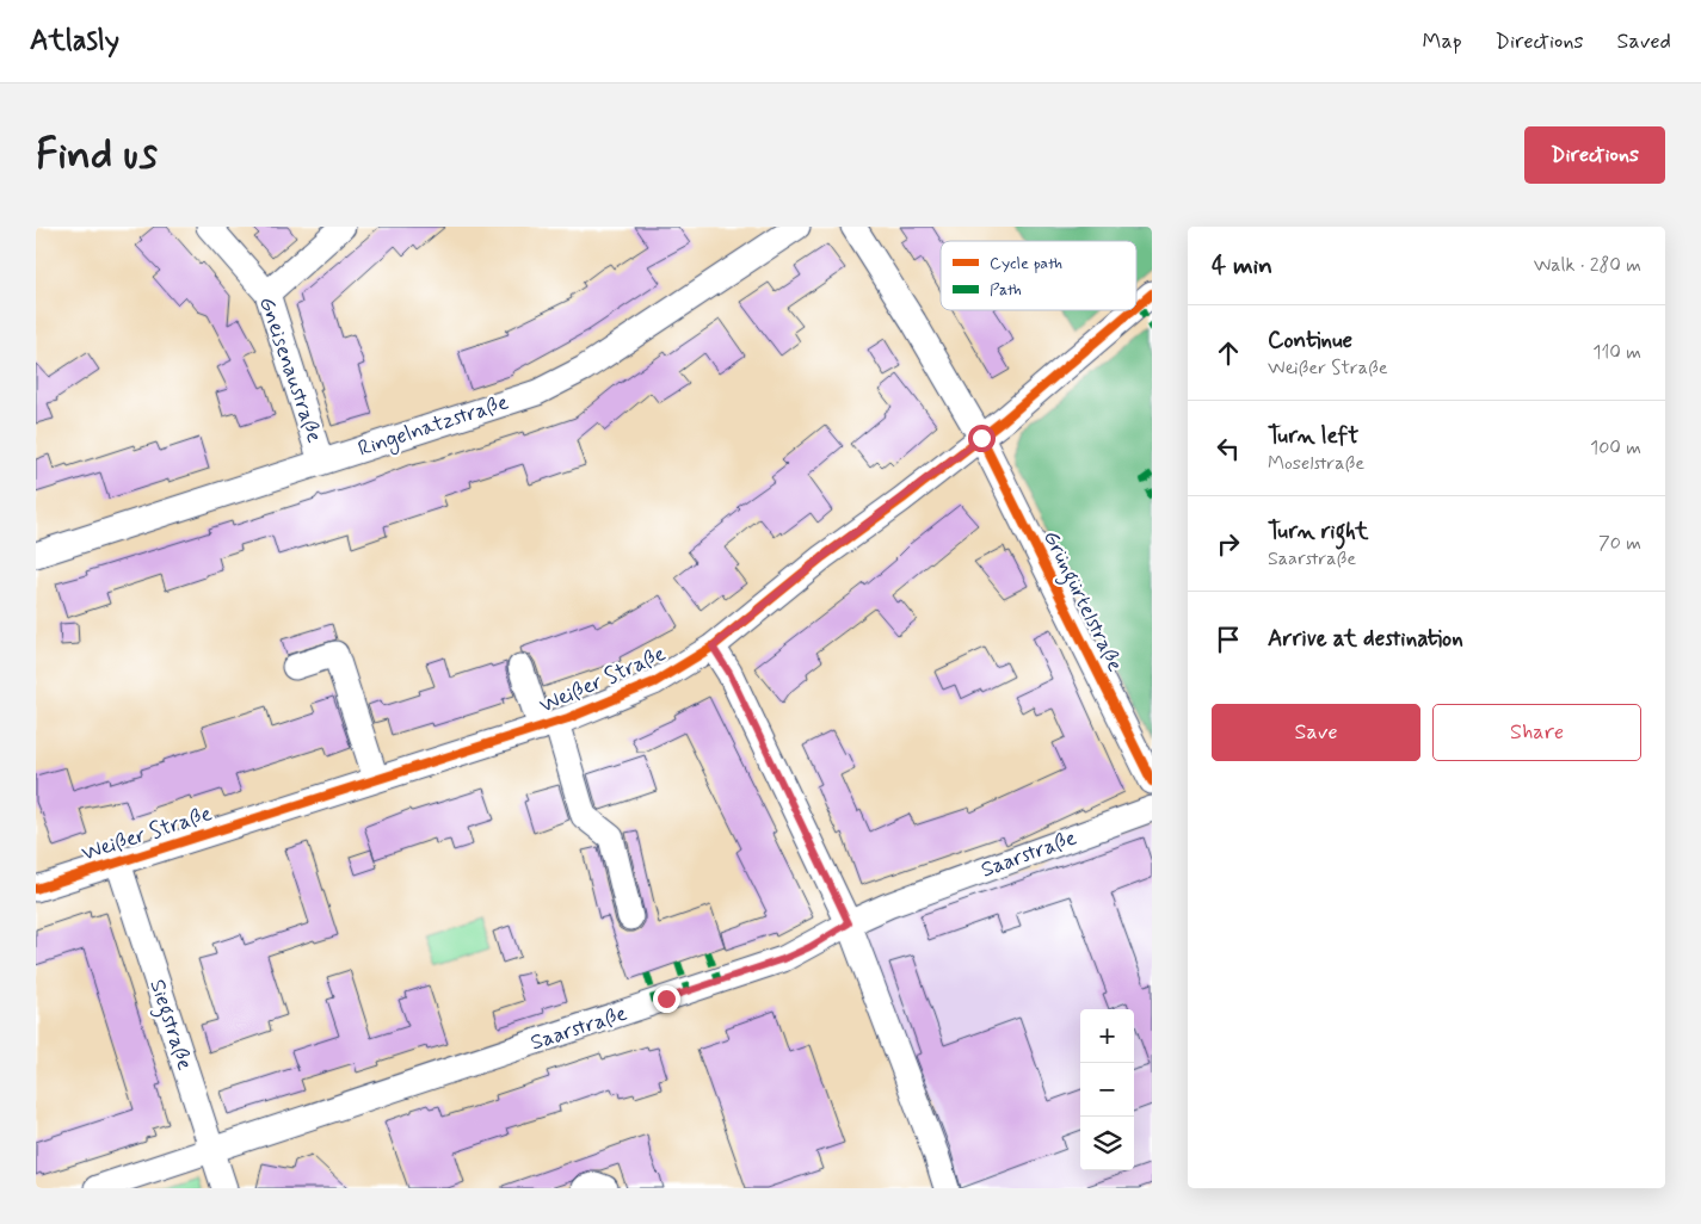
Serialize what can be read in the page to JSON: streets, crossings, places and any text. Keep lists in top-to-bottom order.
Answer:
{
  "streets": {
    "street": [
      "Gneisenaustraße",
      "Ringelnatzstraße",
      "Grüngürtelstraße",
      "Weißer Straße",
      "Saarstraße",
      "Siegstraße"
    ]
  },
  "crossings": [
    ["Gneisenaustraße", "Ringelnatzstraße"],
    ["Grüngürtelstraße", "Weißer Straße"],
    ["Weißer Straße", "Siegstraße"],
    ["Saarstraße", "Siegstraße"]
  ],
  "legend": ["Cycle path", "Path"],
  "page": {
    "header": "Atlasly",
    "nav": ["Map", "Directions", "Saved"],
    "buttons": [
      "Directions",
      ["Save", "Share"]
    ],
    "title": "Find us",
    "heading": ["4 min", "Walk · 280 m"],
    "list": [
      ["Continue", "Weißer Straße", "110 m"],
      ["Turn left", "Moselstraße", "100 m"],
      ["Turn right", "Saarstraße", "70 m"],
      "Arrive at destination"
    ],
    "map_buttons": ["+", "−"]
  }
}
